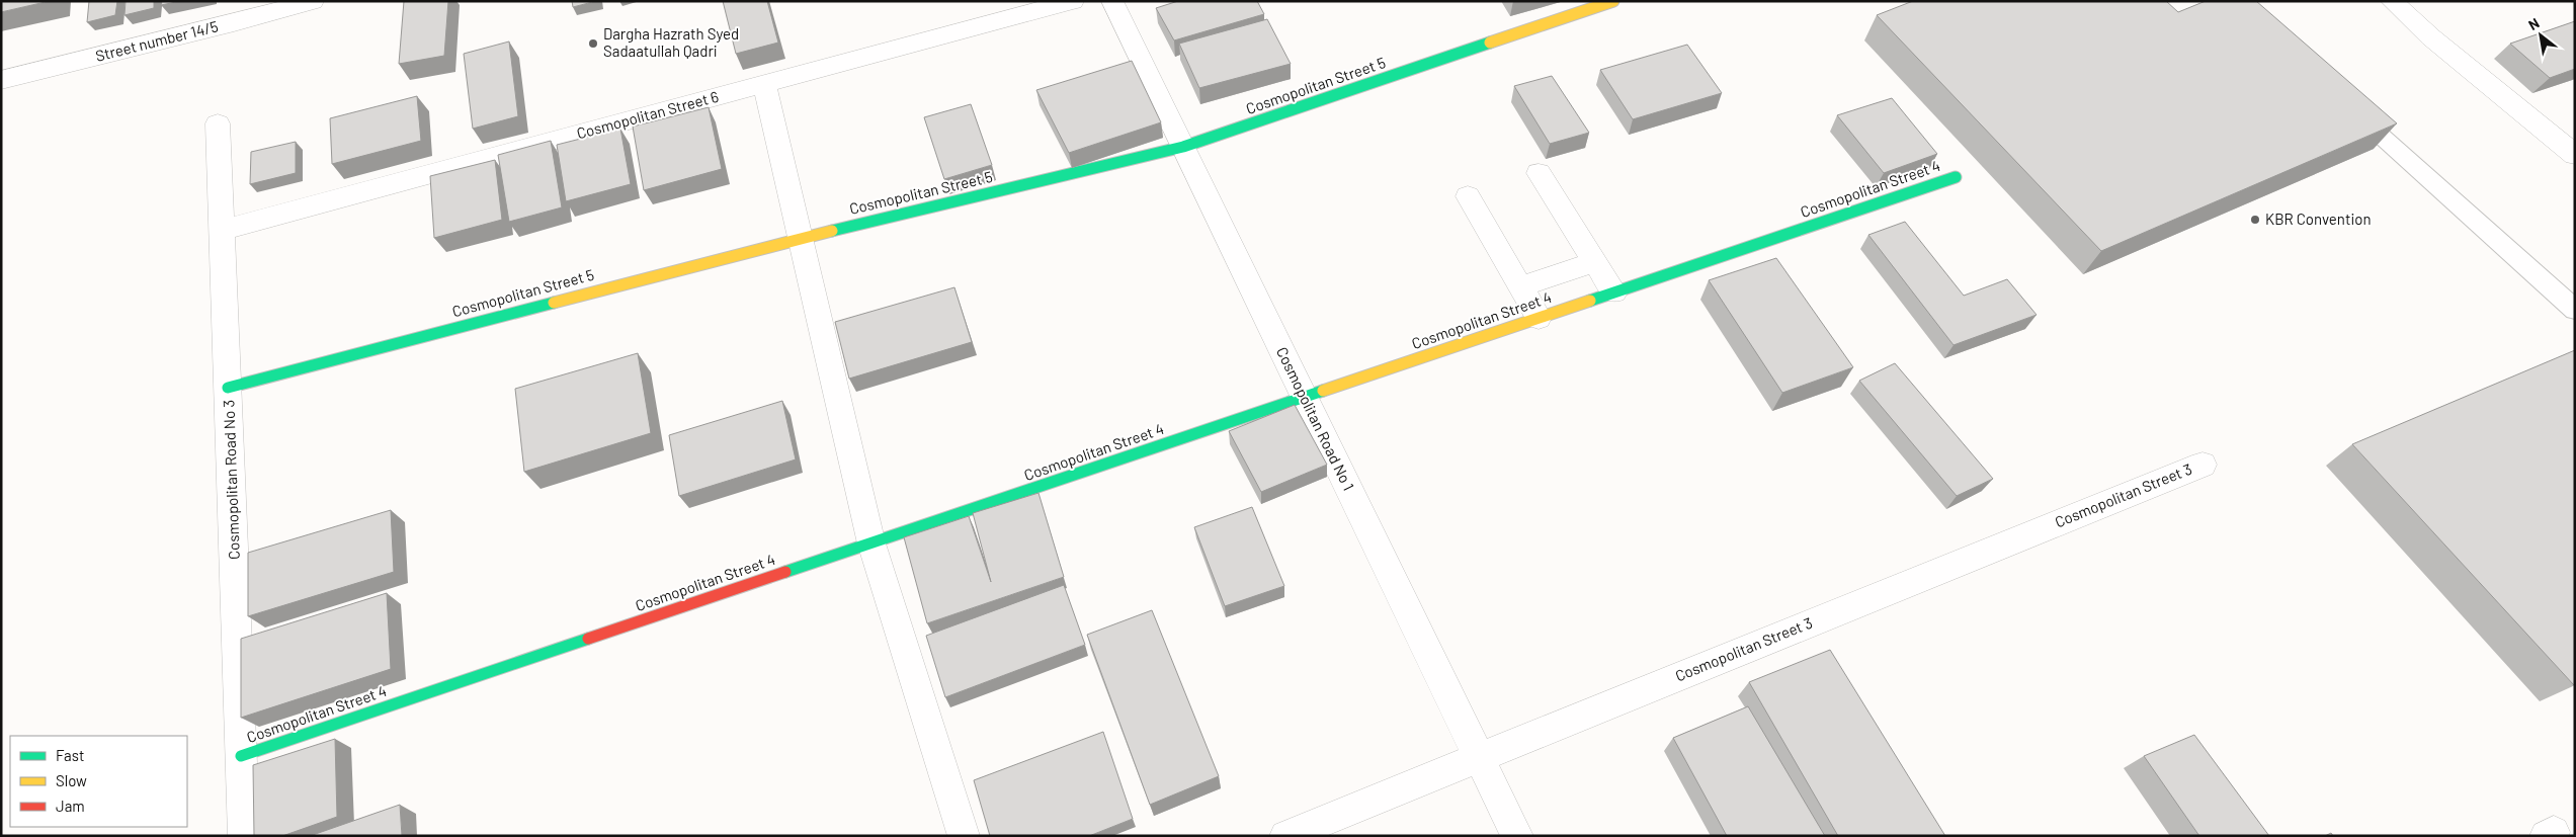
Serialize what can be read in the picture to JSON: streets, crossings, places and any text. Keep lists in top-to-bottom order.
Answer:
{
  "streets": {
    "street": [
      "Street number 14/5",
      "Cosmopolitan Street 5",
      "Cosmopolitan Street 6",
      "Cosmopolitan Street 4",
      "Cosmopolitan Road No 1",
      "Cosmopolitan Road No 3",
      "Cosmopolitan Street 3"
    ]
  },
  "crossings": [
    ["Cosmopolitan Street 5", "Cosmopolitan Road No 1"],
    ["Cosmopolitan Street 5", "Cosmopolitan Road No 3"],
    ["Cosmopolitan Street 6", "Cosmopolitan Road No 3"],
    ["Cosmopolitan Street 4", "Cosmopolitan Road No 1"],
    ["Cosmopolitan Street 4", "Cosmopolitan Road No 3"],
    ["Cosmopolitan Road No 1", "Cosmopolitan Street 3"]
  ],
  "places": ["Dargha Hazrath Syed Sadaatullah Qadri", "KBR Convention"],
  "legend": ["Fast", "Slow", "Jam"],
  "north": "top left"
}
